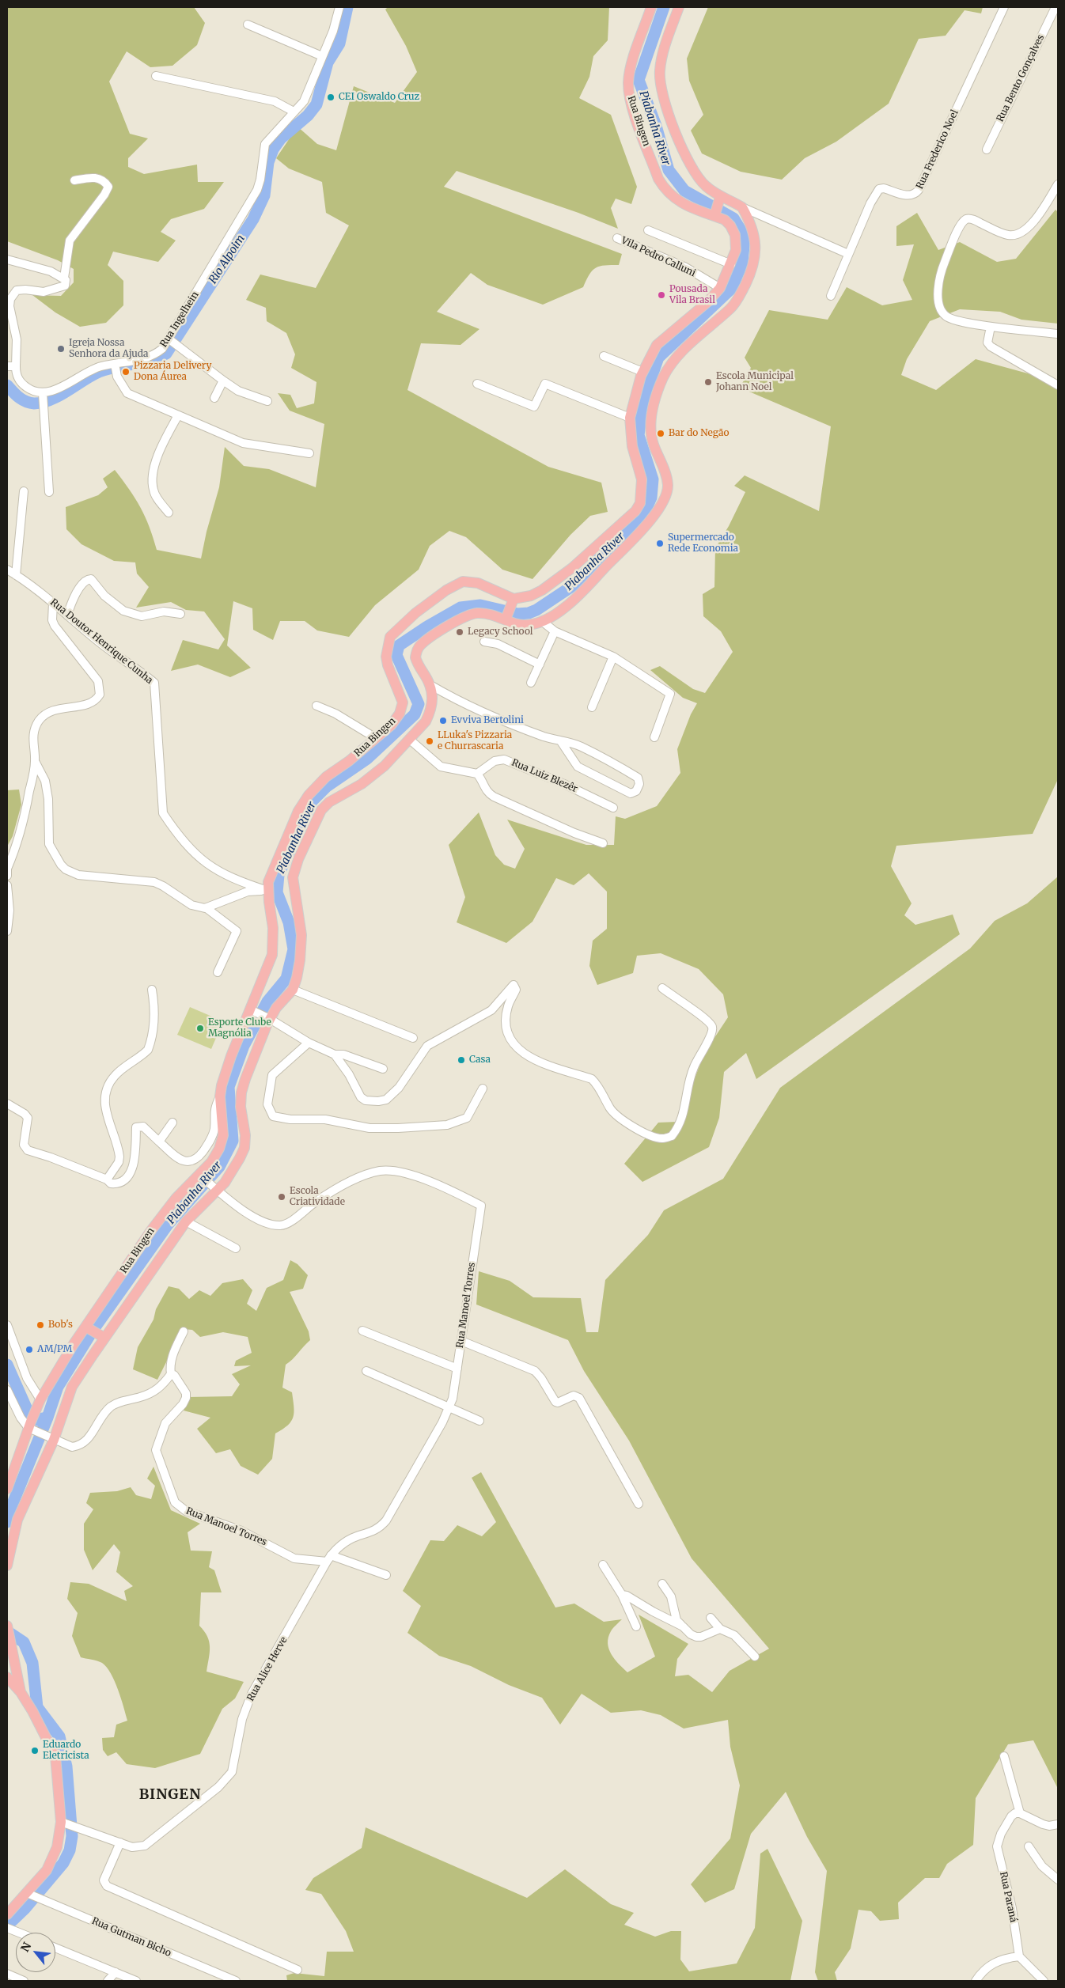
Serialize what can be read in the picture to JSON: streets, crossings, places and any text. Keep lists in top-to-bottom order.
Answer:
{
  "streets": {
    "main road": ["Rua Bingen"],
    "street": [
      "Rua Bento Gonçalves",
      "Rua Frederico Noel",
      "Vila Pedro Calluni",
      "Rua Ingelhein",
      "Rua Doutor Henrique Cunha",
      "Rua Luiz Blezêr",
      "Rua Manoel Torres",
      "Rua Alice Herve",
      "Rua Paraná",
      "Rua Gutman Bicho"
    ]
  },
  "crossings": [
    ["Rua Bingen", "Vila Pedro Calluni"],
    ["Rua Bingen", "Rua Doutor Henrique Cunha"],
    ["Rua Manoel Torres", "Rua Alice Herve"]
  ],
  "districts": ["BINGEN"],
  "water": ["Piabanha River", "Rio Alpoim"],
  "places": [
    "CEI Oswaldo Cruz",
    "Pousada Vila Brasil",
    "Igreja Nossa Senhora da Ajuda",
    "Pizzaria Delivery Dona Áurea",
    "Escola Municipal Johann Noel",
    "Bar do Negão",
    "Supermercado Rede Economia",
    "Legacy School",
    "Evviva Bertolini",
    "LLuka's Pizzaria e Churrascaria",
    "Esporte Clube Magnólia",
    "Casa",
    "Escola Criatividade",
    "Bob's",
    "AM/PM",
    "Eduardo Eletricista"
  ],
  "north": "top left"
}
